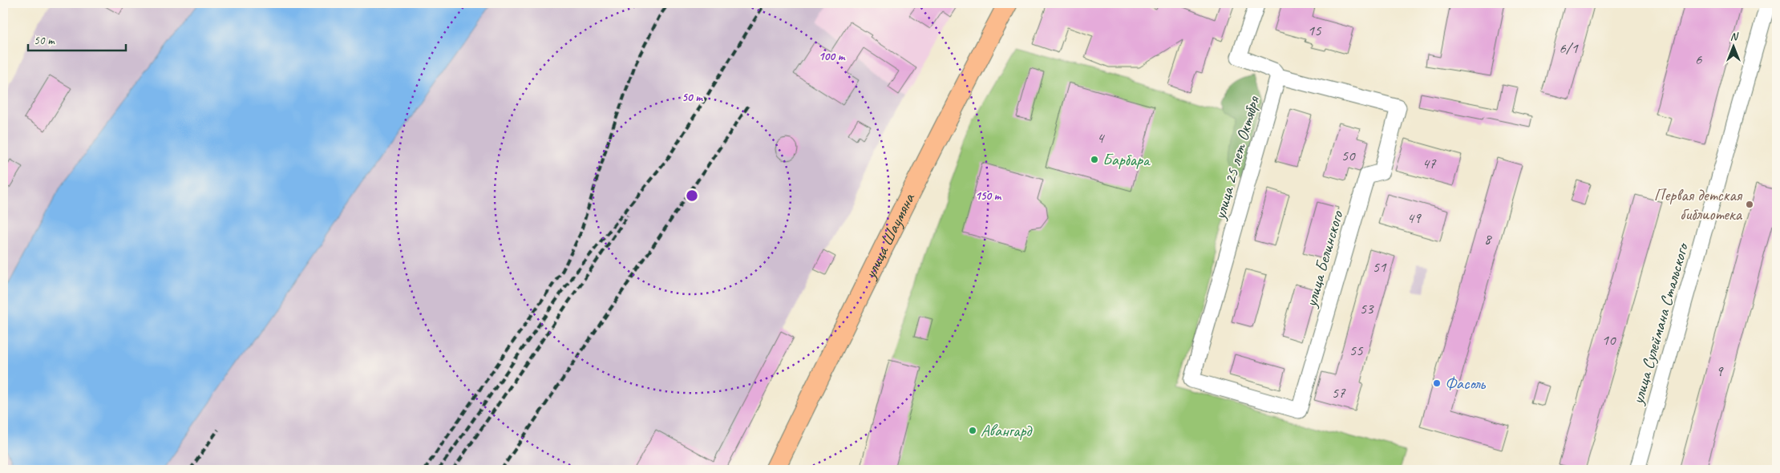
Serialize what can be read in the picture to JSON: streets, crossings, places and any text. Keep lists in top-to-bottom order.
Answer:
{
  "streets": {
    "main road": ["улица Шаумяна"],
    "street": ["улица 25 лет Октября", "улица Белинского", "улица Сулеймана Стальского"]
  },
  "crossings": [
    ["улица 25 лет Октября", "улица Белинского"]
  ],
  "places": [
    "Барбара",
    "Первая детская библиотека",
    "Фасоль",
    "Авангард"
  ],
  "house_numbers": [
    "15",
    "6/1",
    "6",
    "4",
    "50",
    "47",
    "49",
    "8",
    "51",
    "53",
    "10",
    "55",
    "9",
    "57"
  ],
  "scale_bar": "50 m",
  "north": "top",
  "rings": ["100 m", "50 m", "150 m"]
}
